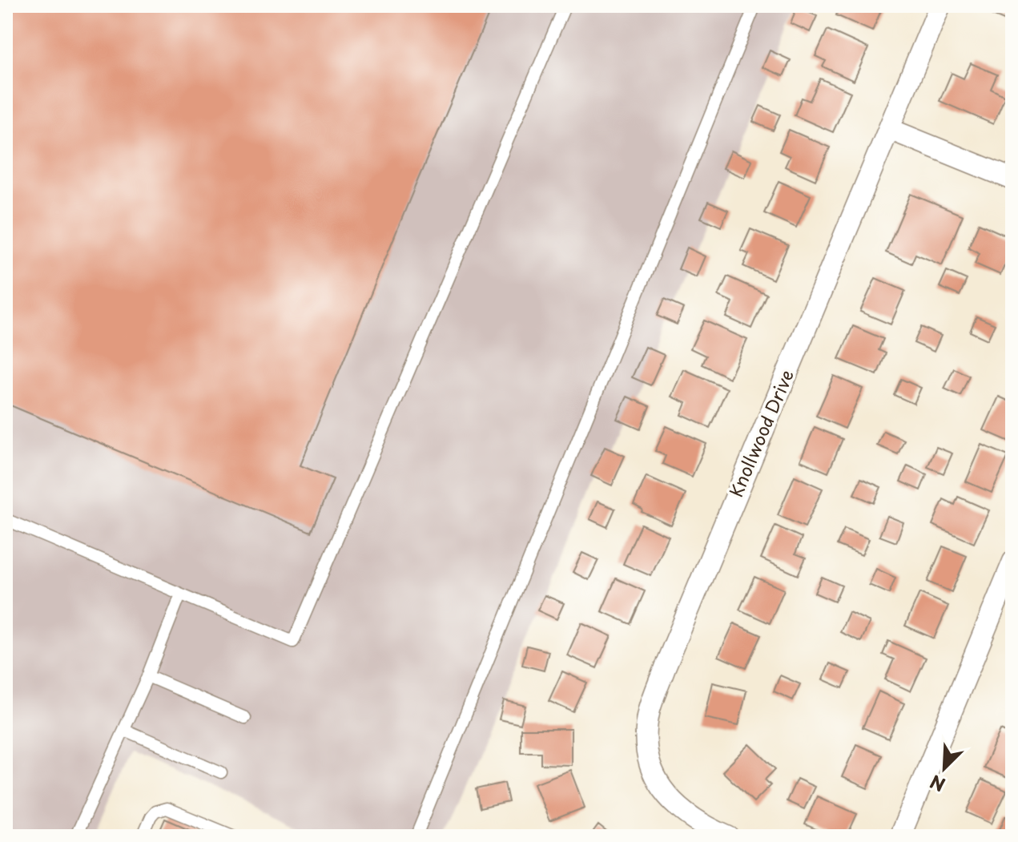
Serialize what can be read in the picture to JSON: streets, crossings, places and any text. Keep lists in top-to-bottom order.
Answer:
{
  "streets": {
    "street": ["Knollwood Drive"]
  },
  "north": "bottom left"
}
